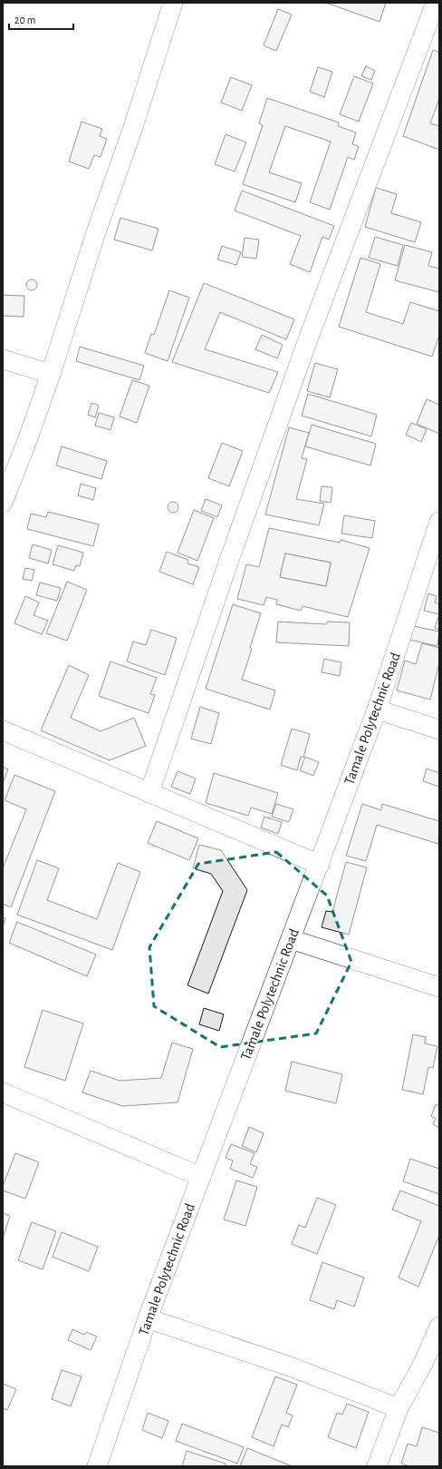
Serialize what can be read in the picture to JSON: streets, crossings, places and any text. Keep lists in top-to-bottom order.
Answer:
{
  "streets": {
    "street": ["Tamale Polytechnic Road"]
  },
  "scale_bar": "20 m"
}
